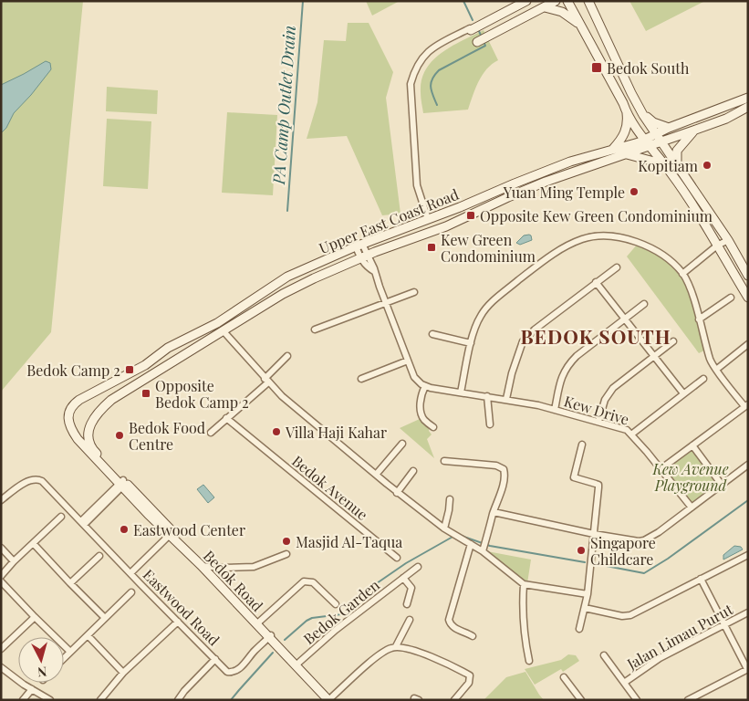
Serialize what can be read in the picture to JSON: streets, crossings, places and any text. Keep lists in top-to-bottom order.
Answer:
{
  "streets": {
    "main road": ["Upper East Coast Road", "Bedok Road"],
    "street": [
      "Kew Drive",
      "Bedok Avenue",
      "Eastwood Road",
      "Bedok Garden",
      "Jalan Limau Purut"
    ]
  },
  "crossings": [
    ["Upper East Coast Road", "Bedok Road"],
    ["Bedok Road", "Eastwood Road"],
    ["Bedok Road", "Bedok Garden"]
  ],
  "districts": ["BEDOK SOUTH"],
  "water": ["PA Camp Outlet Drain"],
  "parks": ["Kew Avenue Playground"],
  "places": {
    "transit": [
      "Bedok South",
      "Opposite Kew Green Condominium",
      "Kew Green Condominium",
      "Bedok Camp 2",
      "Opposite Bedok Camp 2"
    ],
    "other": [
      "Kopitiam",
      "Yuan Ming Temple",
      "Villa Haji Kahar",
      "Bedok Food Centre",
      "Eastwood Center",
      "Masjid Al-Taqua",
      "Singapore Childcare"
    ]
  },
  "north": "bottom"
}
